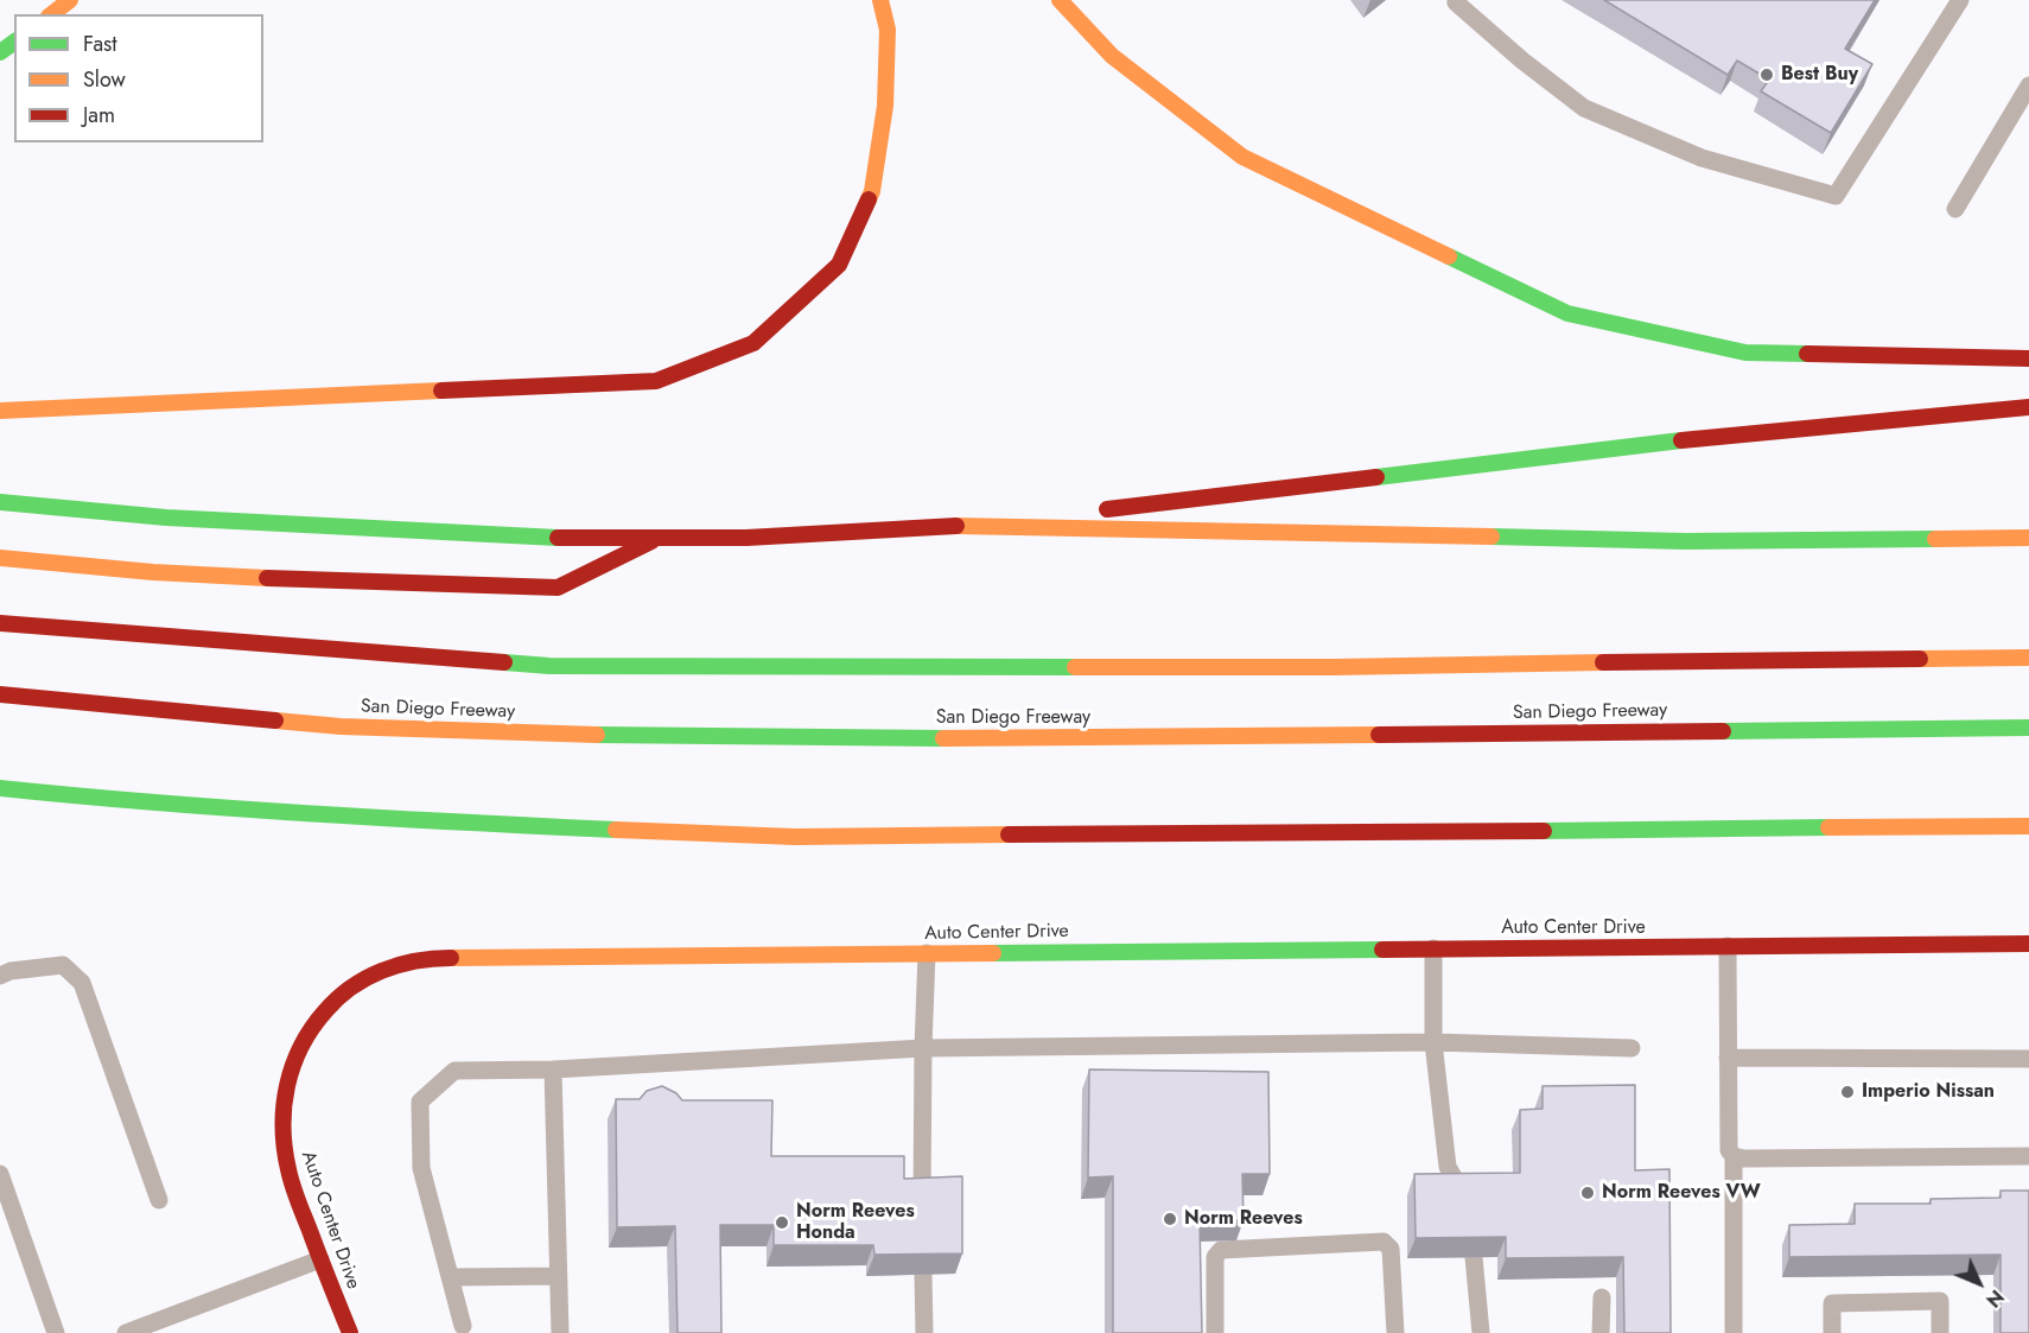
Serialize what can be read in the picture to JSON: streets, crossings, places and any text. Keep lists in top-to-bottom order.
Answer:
{
  "streets": {
    "main road": ["San Diego Freeway", "Auto Center Drive"]
  },
  "places": [
    "Best Buy",
    "Imperio Nissan",
    "Norm Reeves VW",
    "Norm Reeves",
    "Norm Reeves Honda"
  ],
  "legend": ["Fast", "Slow", "Jam"],
  "north": "bottom right"
}
